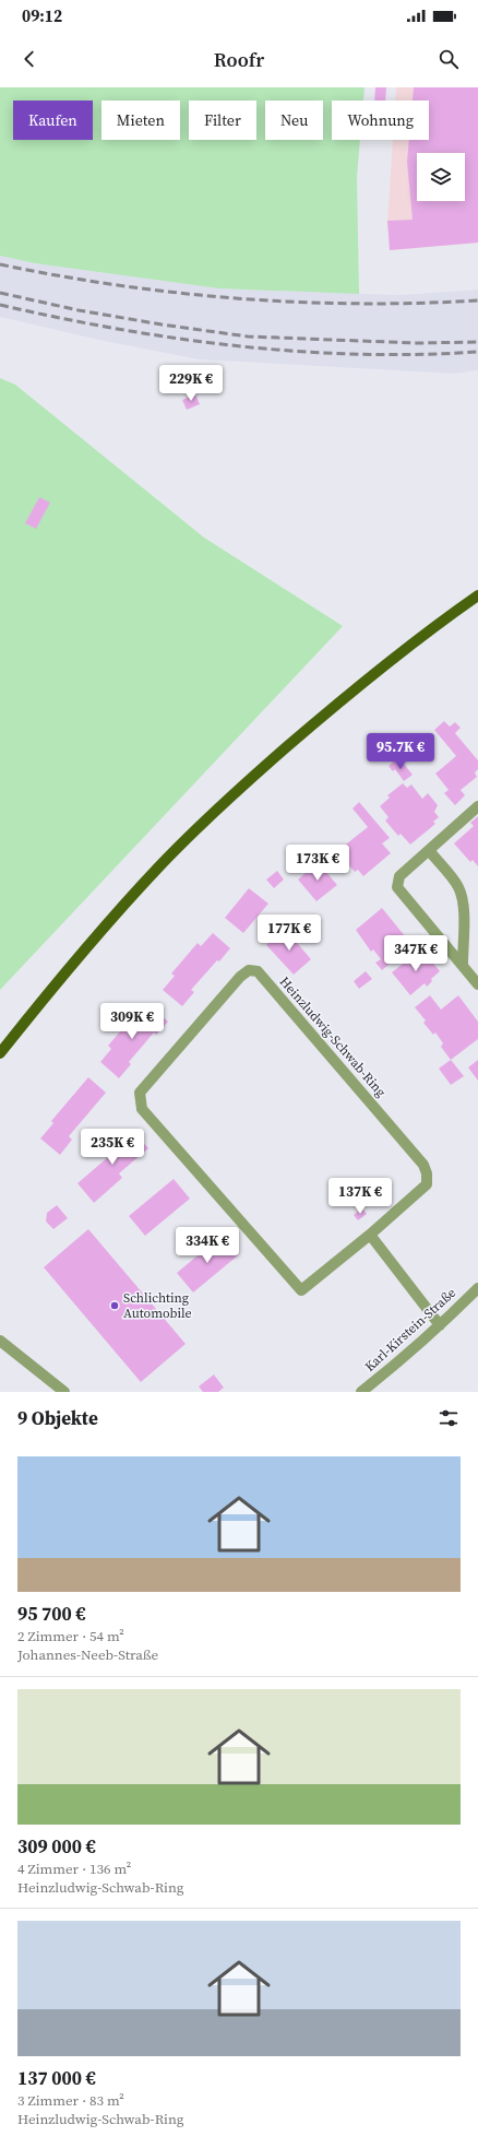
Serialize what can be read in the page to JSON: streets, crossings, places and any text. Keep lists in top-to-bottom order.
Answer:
{
  "streets": {
    "street": ["Heinzludwig-Schwab-Ring", "Karl-Kirstein-Straße"]
  },
  "places": ["Schlichting Automobile"],
  "page": {
    "status": "09:12",
    "header": "Roofr",
    "chip": [
      "Kaufen",
      "Mieten",
      "Filter",
      "Neu",
      "Wohnung"
    ],
    "price": [
      "229K €",
      "95.7K €",
      "173K €",
      "177K €",
      "347K €",
      "309K €",
      "235K €",
      "137K €",
      "334K €"
    ],
    "heading": "9 Objekte",
    "list": [
      {
        "name": "95 700 €",
        "note": "2 Zimmer · 54 m² · Johannes-Neeb-Straße"
      },
      {
        "name": "309 000 €",
        "note": "4 Zimmer · 136 m² · Heinzludwig-Schwab-Ring"
      },
      {
        "name": "137 000 €",
        "note": "3 Zimmer · 83 m² · Heinzludwig-Schwab-Ring"
      }
    ]
  }
}
